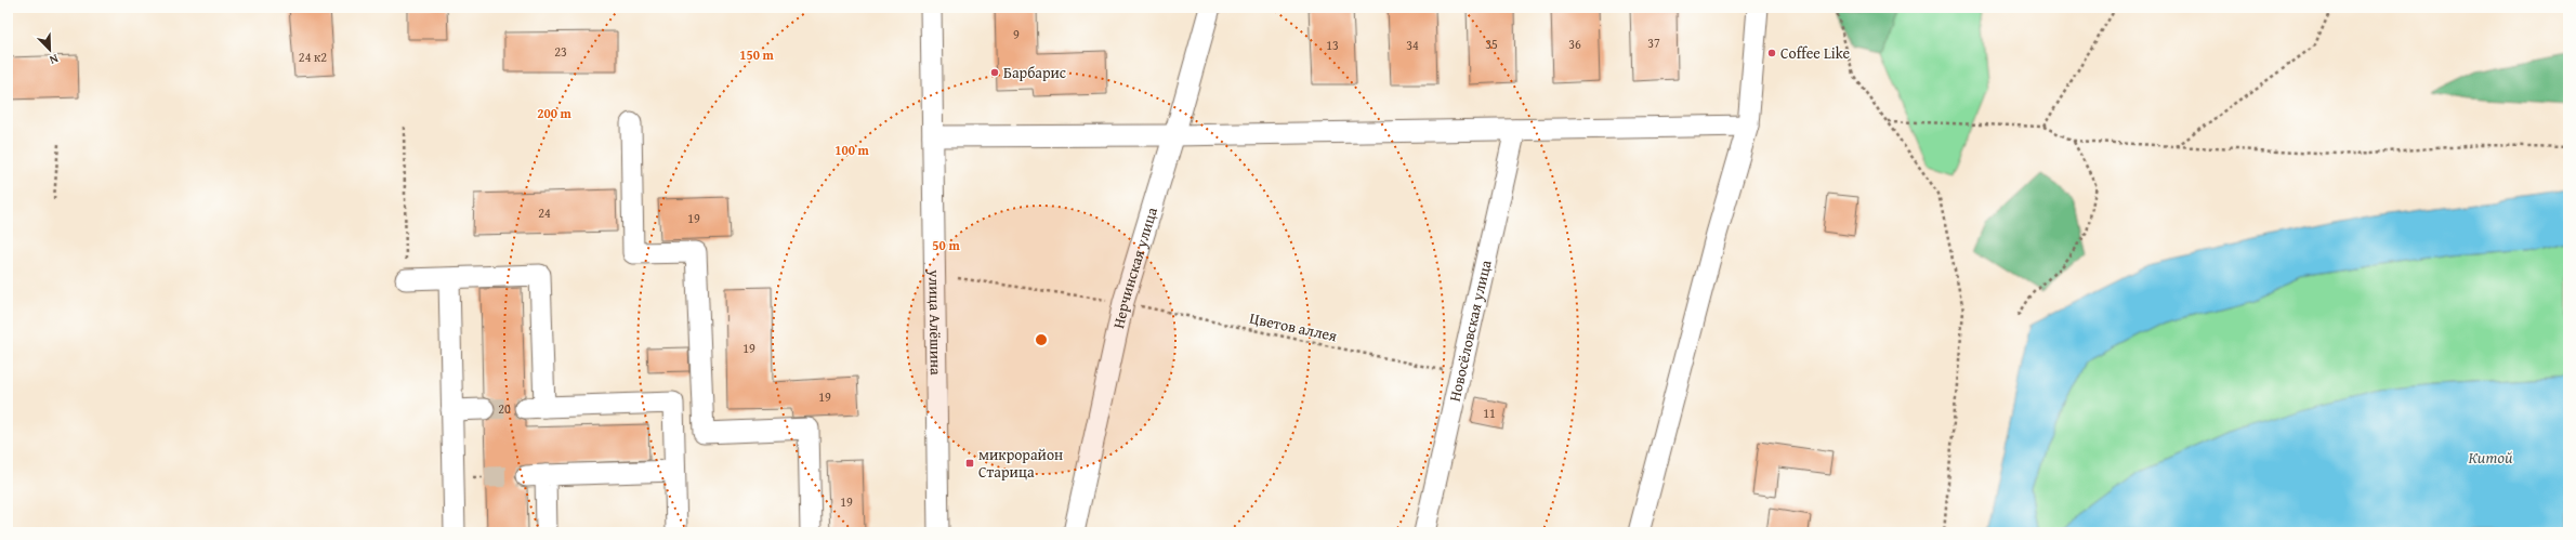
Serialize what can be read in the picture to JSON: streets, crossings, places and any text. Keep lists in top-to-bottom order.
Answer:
{
  "streets": {
    "street": ["Нерчинская улица", "улица Алёшина", "Новосёловская улица"],
    "path": ["Цветов аллея"]
  },
  "crossings": [
    ["Нерчинская улица", "Цветов аллея"],
    ["Цветов аллея", "Новосёловская улица"]
  ],
  "water": ["Китой"],
  "places": {
    "other": ["Coffee Like", "Барбарис"],
    "transit": ["микрорайон Старица"]
  },
  "house_numbers": [
    "9",
    "37",
    "35",
    "36",
    "13",
    "34",
    "23",
    "24 к2",
    "24",
    "19",
    "19",
    "19",
    "20",
    "11",
    "19"
  ],
  "north": "bottom right",
  "rings": [
    "150 m",
    "200 m",
    "100 m",
    "50 m"
  ]
}
